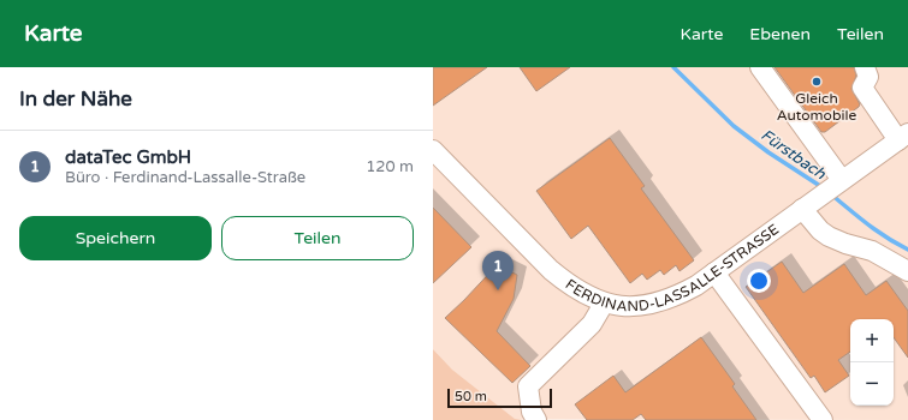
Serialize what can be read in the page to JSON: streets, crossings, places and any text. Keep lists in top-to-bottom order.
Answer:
{
  "streets": {
    "street": ["FERDINAND-LASSALLE-STRASSE"]
  },
  "water": ["Fürstbach"],
  "places": ["Gleich Automobile"],
  "scale_bar": "50 m",
  "page": {
    "header": "Karte",
    "nav": ["Karte", "Ebenen", "Teilen"],
    "heading": "In der Nähe",
    "list": [
      {
        "mark": "1",
        "name": "dataTec GmbH",
        "note": "Büro · Ferdinand-Lassalle-Straße",
        "value": "120 m"
      }
    ],
    "buttons": ["Speichern", "Teilen"],
    "pins": "1",
    "map_buttons": ["+", "−"],
    "scale": "50 m"
  }
}
